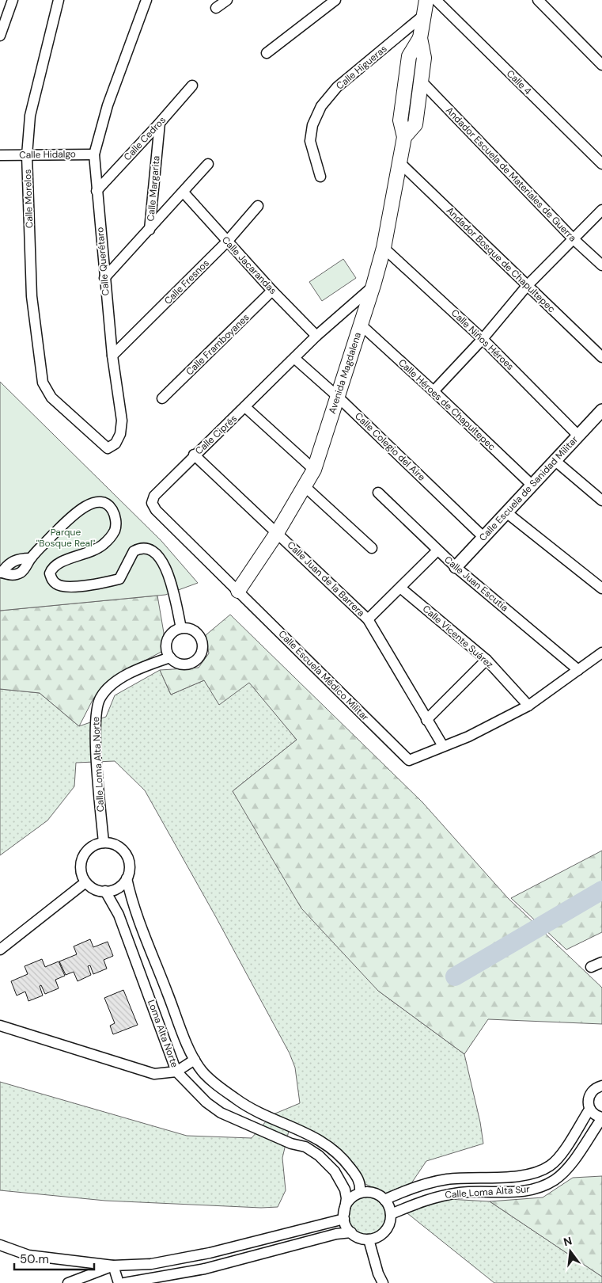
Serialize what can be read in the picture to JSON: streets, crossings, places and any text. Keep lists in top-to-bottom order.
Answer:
{
  "streets": {
    "main road": ["Avenida Magdalena"],
    "street": [
      "Calle Higueras",
      "Calle 4",
      "Calle Cedros",
      "Calle Hidalgo",
      "Andador Escuela de Materiales de Guerra",
      "Calle Margarita",
      "Calle Morelos",
      "Andador Bosque de Chapultepec",
      "Calle Querétaro",
      "Calle Jacarandas",
      "Calle Fresnos",
      "Calle Niños Héroes",
      "Calle Framboyanes",
      "Calle Héroes de Chapultepec",
      "Calle Ciprés",
      "Calle Colegio del Aire",
      "Calle Escuela de Sanidad Militar",
      "Calle Juan de la Barrera",
      "Calle Juan Escutia",
      "Calle Vicente Suárez",
      "Calle Escuela Médico Militar",
      "Calle Loma Alta Norte",
      "Loma Alta Norte",
      "Calle Loma Alta Sur"
    ]
  },
  "crossings": [
    ["Calle Higueras", "Avenida Magdalena"],
    ["Calle Cedros", "Calle Margarita"],
    ["Calle Cedros", "Calle Querétaro"],
    ["Calle Hidalgo", "Calle Morelos"],
    ["Calle Hidalgo", "Calle Querétaro"],
    ["Andador Escuela de Materiales de Guerra", "Avenida Magdalena"],
    ["Calle Morelos", "Calle Querétaro"],
    ["Andador Bosque de Chapultepec", "Avenida Magdalena"],
    ["Calle Querétaro", "Calle Fresnos"],
    ["Calle Jacarandas", "Calle Fresnos"],
    ["Calle Jacarandas", "Calle Framboyanes"],
    ["Calle Jacarandas", "Calle Ciprés"],
    ["Calle Niños Héroes", "Avenida Magdalena"],
    ["Calle Niños Héroes", "Calle Escuela de Sanidad Militar"],
    ["Avenida Magdalena", "Calle Héroes de Chapultepec"],
    ["Avenida Magdalena", "Calle Ciprés"],
    ["Avenida Magdalena", "Calle Colegio del Aire"],
    ["Avenida Magdalena", "Calle Juan de la Barrera"],
    ["Avenida Magdalena", "Calle Escuela Médico Militar"],
    ["Calle Héroes de Chapultepec", "Calle Escuela de Sanidad Militar"],
    ["Calle Ciprés", "Calle Colegio del Aire"],
    ["Calle Ciprés", "Calle Juan de la Barrera"],
    ["Calle Ciprés", "Calle Escuela Médico Militar"],
    ["Calle Colegio del Aire", "Calle Escuela de Sanidad Militar"],
    ["Calle Escuela de Sanidad Militar", "Calle Juan Escutia"],
    ["Calle Juan de la Barrera", "Calle Escuela Médico Militar"],
    ["Calle Loma Alta Norte", "Loma Alta Norte"]
  ],
  "parks": ["Parque \"Bosque Real\""],
  "scale_bar": "50 m",
  "north": "top"
}
